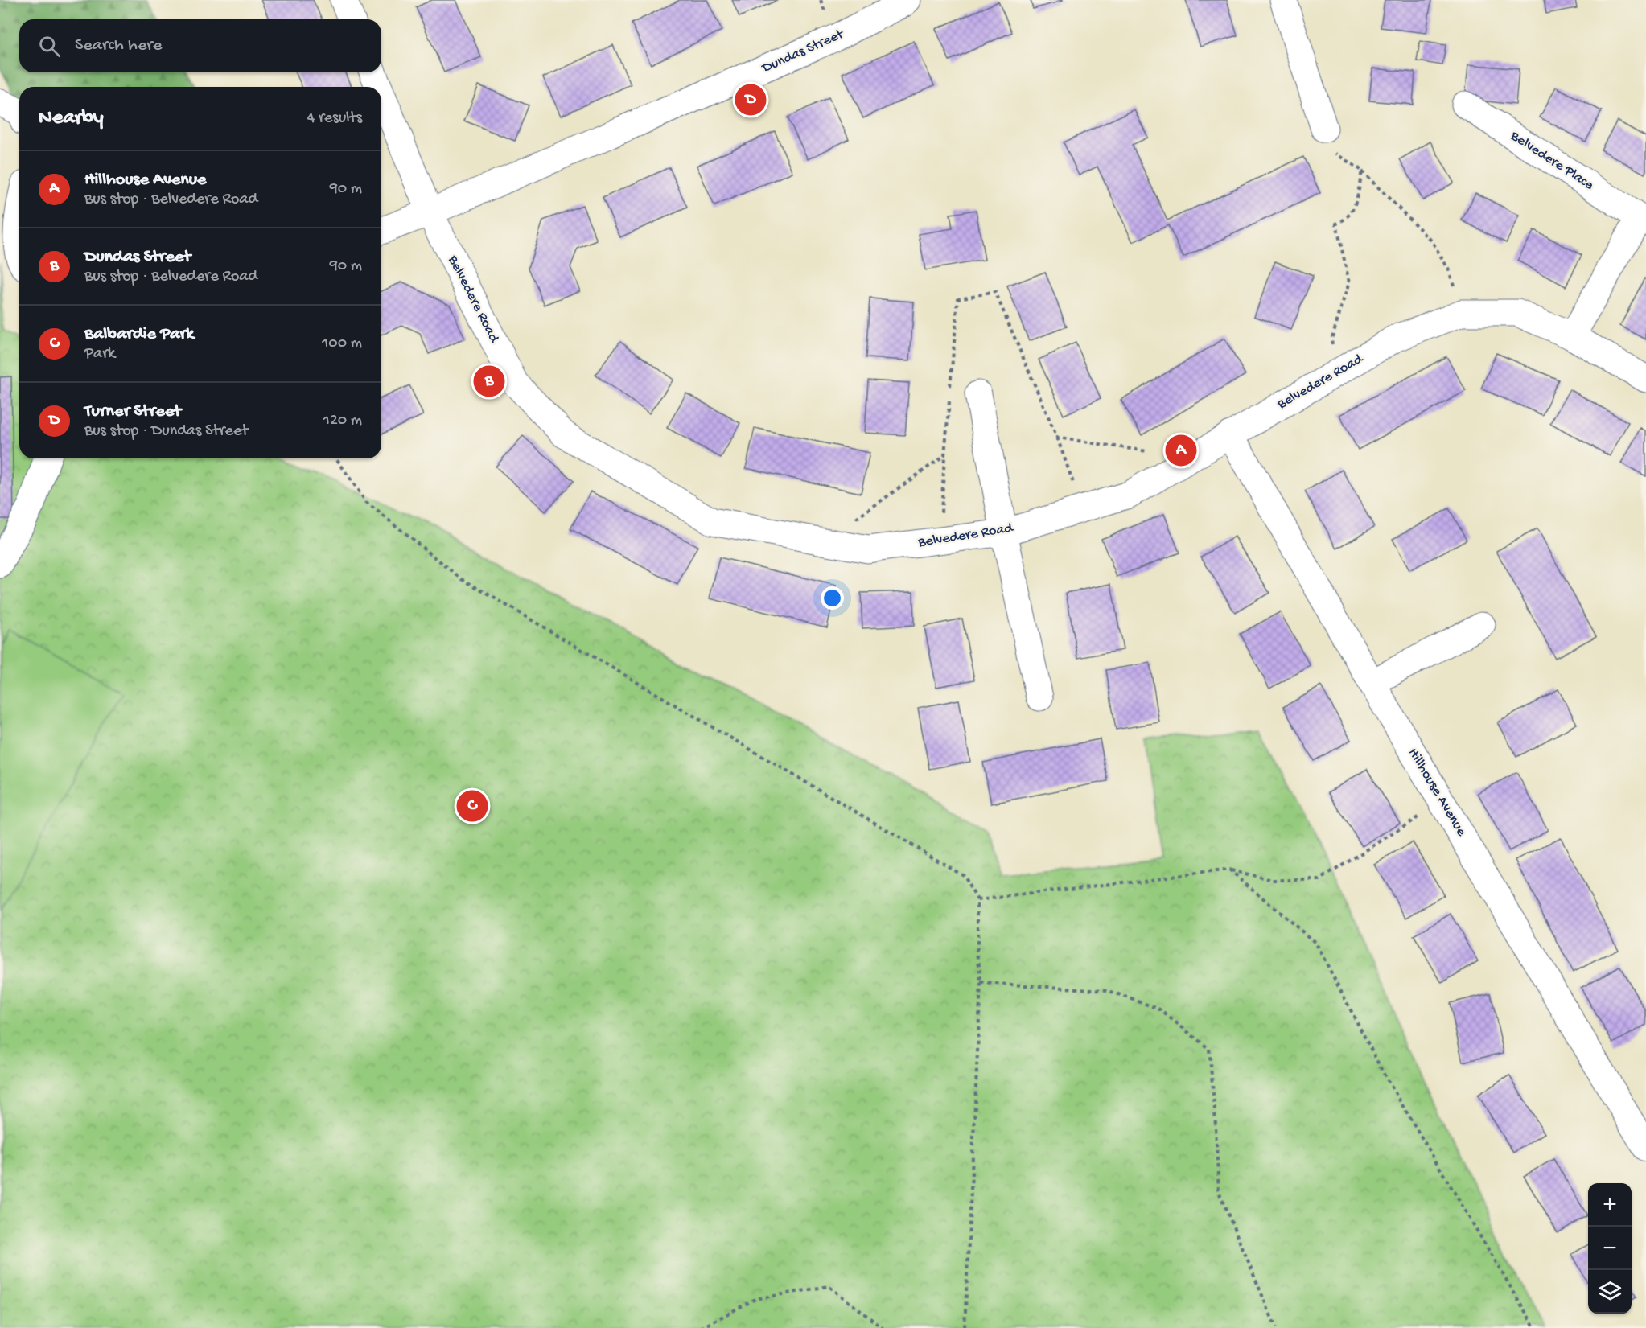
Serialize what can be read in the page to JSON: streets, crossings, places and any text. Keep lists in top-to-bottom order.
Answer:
{
  "streets": {
    "street": [
      "Dundas Street",
      "Belvedere Place",
      "Belvedere Road",
      "Hillhouse Avenue"
    ]
  },
  "crossings": [
    ["Dundas Street", "Belvedere Road"],
    ["Belvedere Place", "Belvedere Road"],
    ["Belvedere Road", "Hillhouse Avenue"]
  ],
  "page": {
    "search": "Search here",
    "pins": [
      "D",
      "B",
      "A",
      "C"
    ],
    "heading": ["Nearby", "4 results"],
    "list": [
      {
        "mark": "A",
        "name": "Hillhouse Avenue",
        "note": "Bus stop · Belvedere Road",
        "value": "90 m"
      },
      {
        "mark": "B",
        "name": "Dundas Street",
        "note": "Bus stop · Belvedere Road",
        "value": "90 m"
      },
      {
        "mark": "C",
        "name": "Balbardie Park",
        "note": "Park",
        "value": "100 m"
      },
      {
        "mark": "D",
        "name": "Turner Street",
        "note": "Bus stop · Dundas Street",
        "value": "120 m"
      }
    ],
    "map_buttons": ["+", "−"]
  }
}
